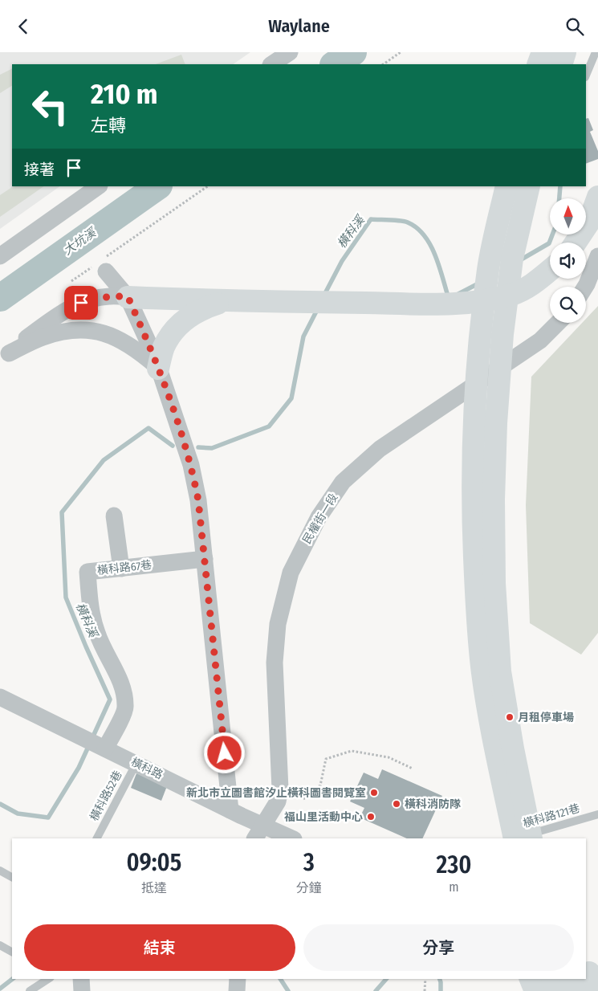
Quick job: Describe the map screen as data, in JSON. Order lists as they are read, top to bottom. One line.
{"streets":{"street":["民權街一段","橫科路67巷","橫科路"],"lane":["橫科路52巷","橫科路121巷"]},"crossings":[["民權街一段","橫科路"],["橫科路67巷","橫科路"],["橫科路","橫科路52巷"]],"water":["橫科溪","大坑溪"],"places":["月租停車場","新北市立圖書館汐止橫科圖書閱覽室","橫科消防隊","福山里活動中心"],"north":"top","page":{"header":"Waylane","turn":["210 m","左轉"],"then":"接著","eta":["09:05","抵達","3","分鐘","230","m"],"buttons":["結束","分享"]}}
